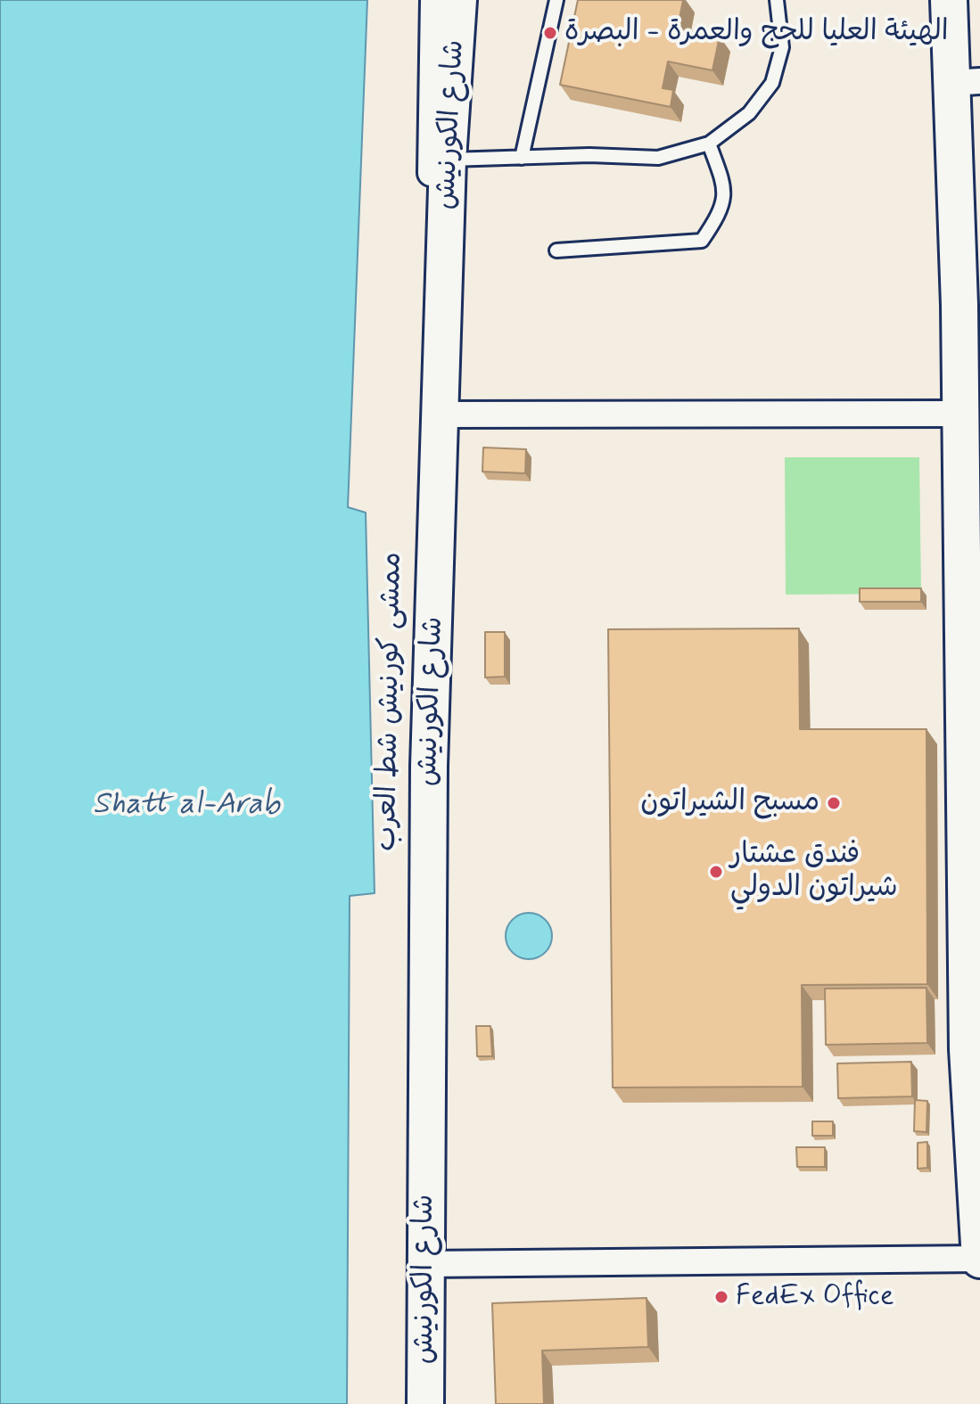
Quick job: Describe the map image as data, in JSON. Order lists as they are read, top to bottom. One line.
{"streets":{"main road":["شارع الكورنيش"],"street":["ممشى كورنيش شط العرب"]},"water":["Shatt al-Arab"],"places":["الهيئة العليا للحج والعمرة - البصرة","مسبح الشيراتون","فندق عشتار شيراتون الدولي","FedEx Office"]}
